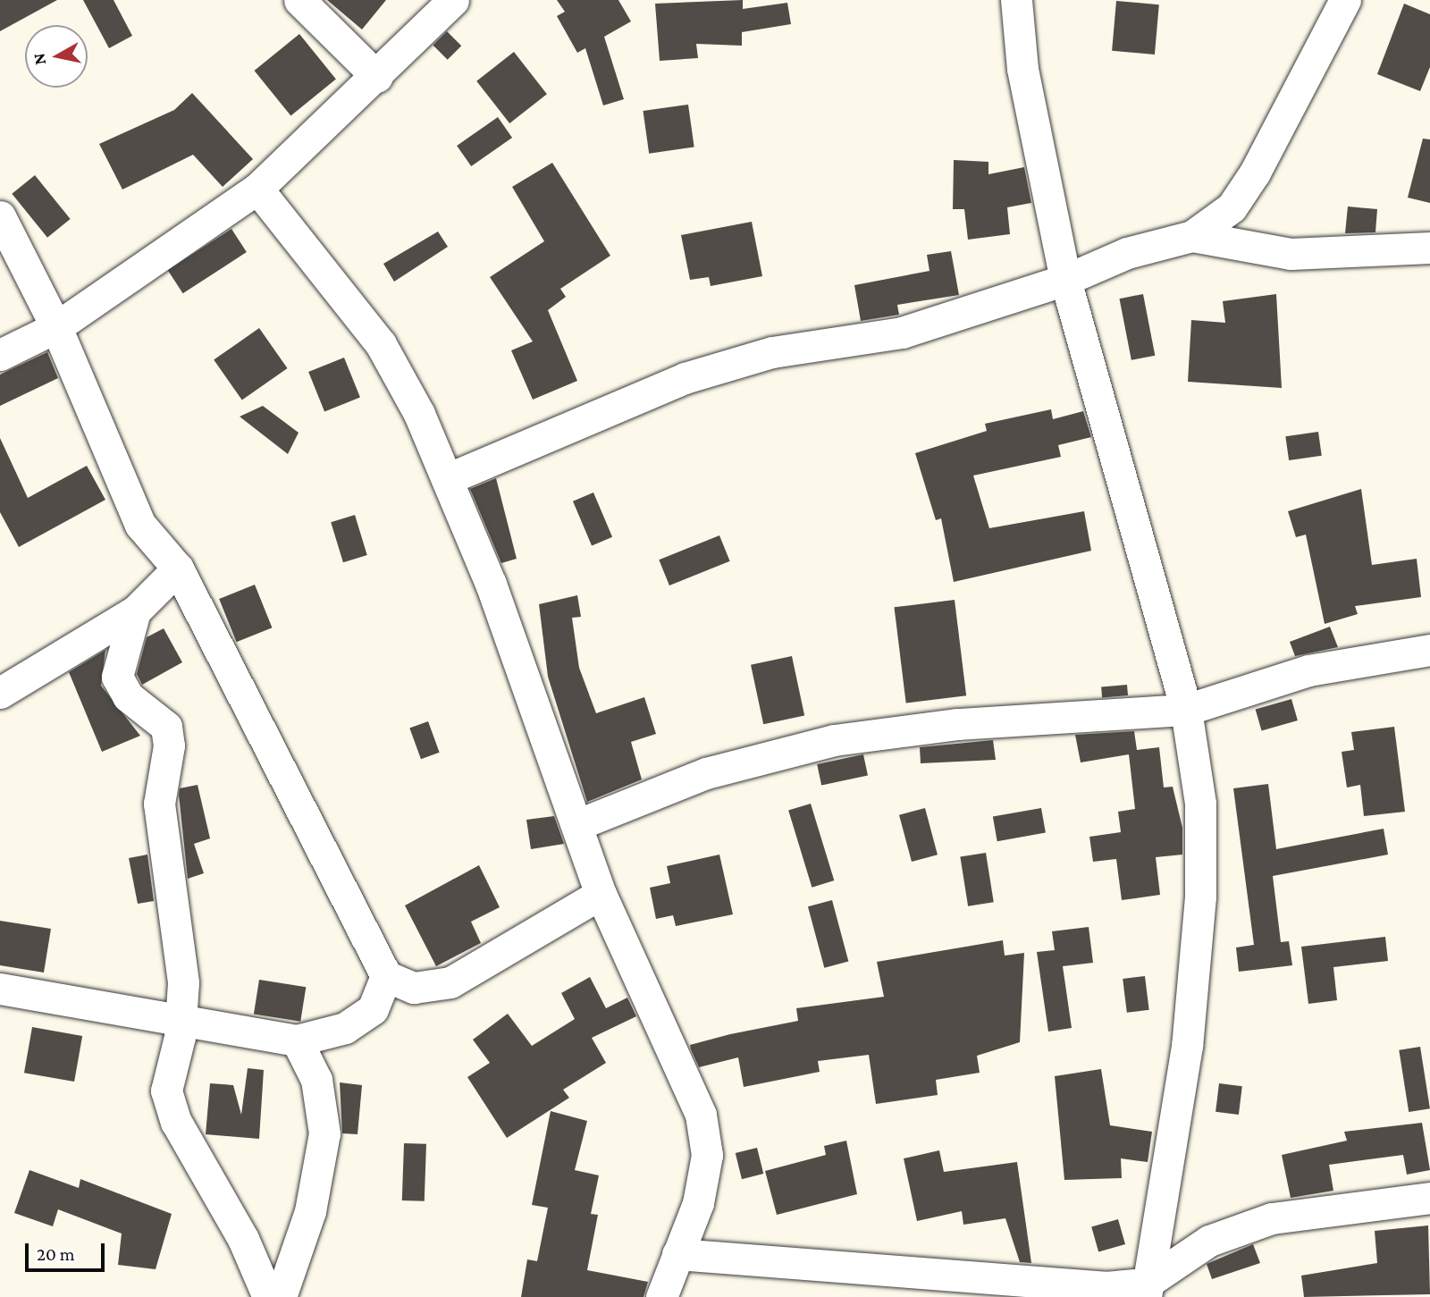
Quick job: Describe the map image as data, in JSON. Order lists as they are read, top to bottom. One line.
{"scale_bar":"20 m","north":"left"}
